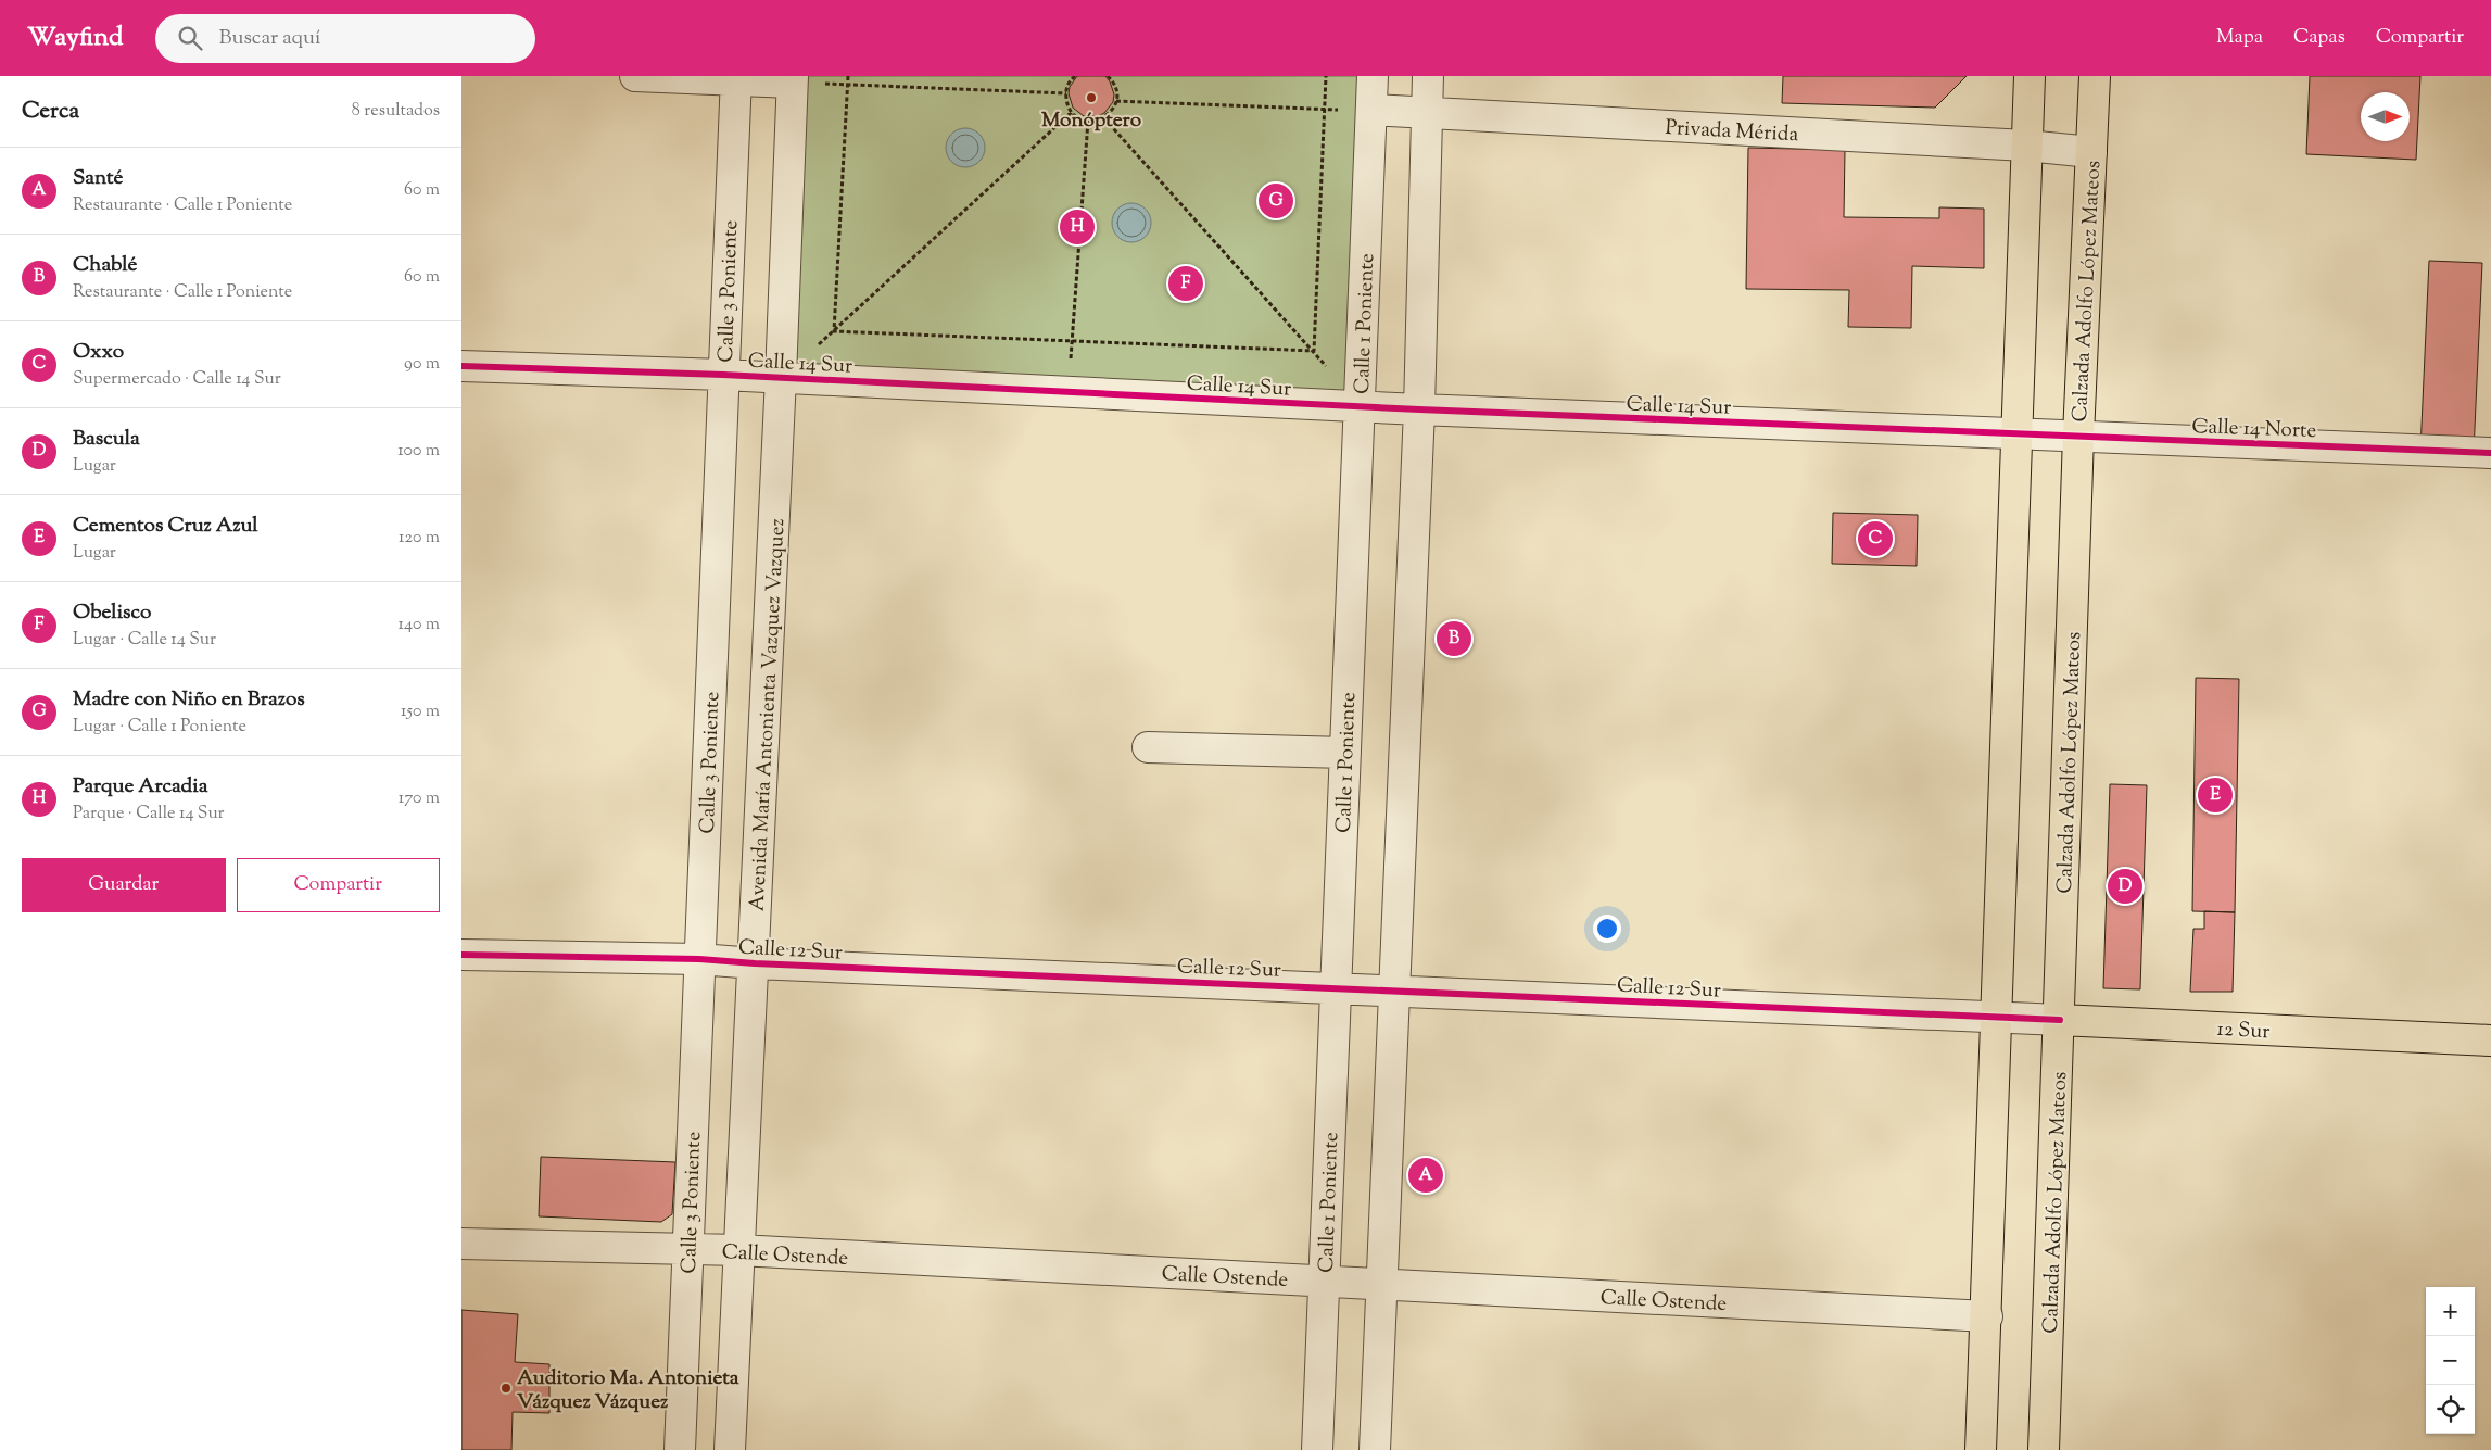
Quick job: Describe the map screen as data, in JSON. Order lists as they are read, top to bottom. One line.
{"streets":{"main road":["Calzada Adolfo López Mateos","12 Sur"],"street":["Privada Mérida","Calle 3 Poniente","Calle 1 Poniente","Calle 14 Sur","Calle 14 Norte","Avenida María Antonienta Vazquez Vazquez","Calle 12 Sur","Calle Ostende"]},"crossings":[["Privada Mérida","Calzada Adolfo López Mateos"],["Privada Mérida","Calle 1 Poniente"],["Calle 3 Poniente","Calle 14 Sur"],["Calle 3 Poniente","Calle 12 Sur"],["Calle 3 Poniente","Calle Ostende"],["Calzada Adolfo López Mateos","Calle 14 Norte"],["Calzada Adolfo López Mateos","12 Sur"],["Calle 1 Poniente","Calle 14 Sur"],["Calle 1 Poniente","Calle 12 Sur"],["Calle 1 Poniente","Calle Ostende"],["Calle 14 Sur","Calle 14 Norte"],["Calle 14 Sur","Avenida María Antonienta Vazquez Vazquez"],["Avenida María Antonienta Vazquez Vazquez","Calle 12 Sur"],["Avenida María Antonienta Vazquez Vazquez","Calle Ostende"],["Calle 12 Sur","12 Sur"]],"places":["Monóptero","Auditorio Ma. Antonieta Vázquez Vázquez"],"north":"right","page":{"header":"Wayfind","search":"Buscar aquí","nav":["Mapa","Capas","Compartir"],"heading":["Cerca","8 resultados"],"list":[{"mark":"A","name":"Santé","note":"Restaurante · Calle 1 Poniente","value":"60 m"},{"mark":"B","name":"Chablé","note":"Restaurante · Calle 1 Poniente","value":"60 m"},{"mark":"C","name":"Oxxo","note":"Supermercado · Calle 14 Sur","value":"90 m"},{"mark":"D","name":"Bascula","note":"Lugar","value":"100 m"},{"mark":"E","name":"Cementos Cruz Azul","note":"Lugar","value":"120 m"},{"mark":"F","name":"Obelisco","note":"Lugar · Calle 14 Sur","value":"140 m"},{"mark":"G","name":"Madre con Niño en Brazos","note":"Lugar · Calle 1 Poniente","value":"150 m"},{"mark":"H","name":"Parque Arcadia","note":"Parque · Calle 14 Sur","value":"170 m"}],"pins":["G","H","F","C","B","E","D","A"],"buttons":["Guardar","Compartir"],"map_buttons":["+","−"]}}
